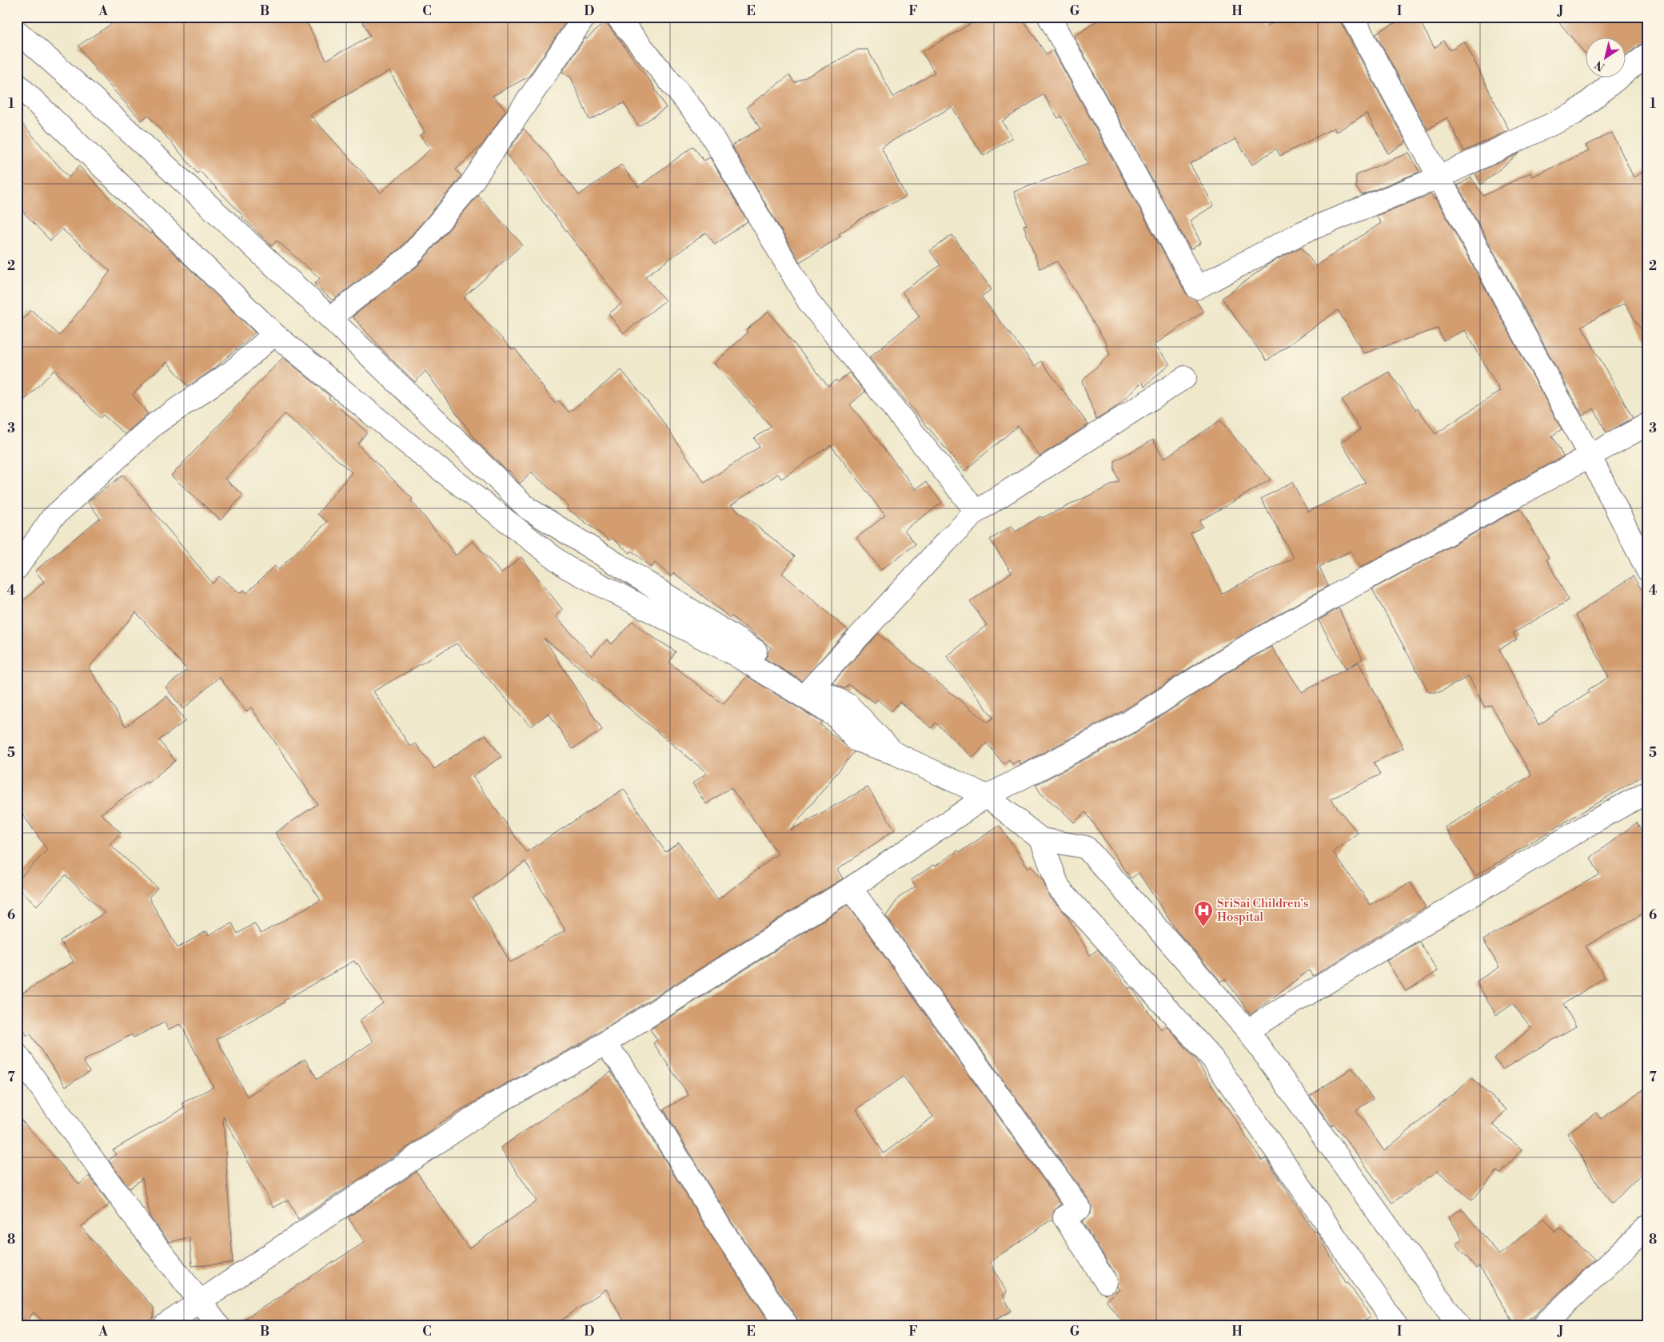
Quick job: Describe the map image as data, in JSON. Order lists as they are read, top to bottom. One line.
{"places":{"hospital":["SriSai Children's Hospital"]},"north":"bottom left","grid":{"columns":["A","B","C","D","E","F","G","H","I","J"],"rows":["1","2","3","4","5","6","7","8"]}}
